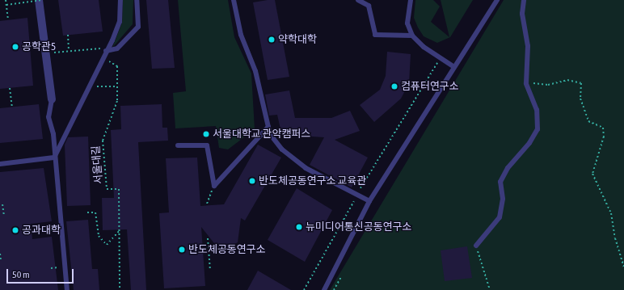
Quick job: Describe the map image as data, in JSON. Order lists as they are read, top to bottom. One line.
{"streets":{"path":["서울대길"]},"places":["약학대학","공학관5","컴퓨터연구소","서울대학교 관악캠퍼스","반도체공동연구소 교육관","뉴미디어통신공동연구소","공과대학","반도체공동연구소"],"scale_bar":"50 m"}
